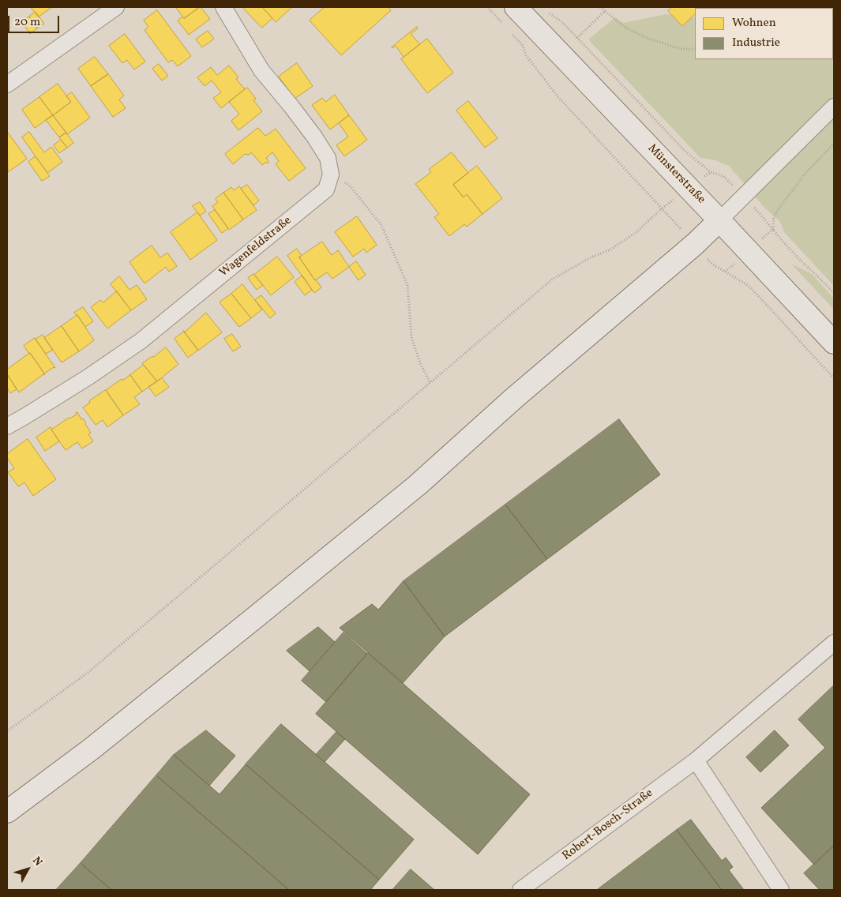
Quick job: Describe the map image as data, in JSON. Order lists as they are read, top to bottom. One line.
{"streets":{"main road":["Münsterstraße"],"street":["Wagenfeldstraße","Robert-Bosch-Straße"]},"legend":["Wohnen","Industrie"],"scale_bar":"20 m","north":"top right"}
